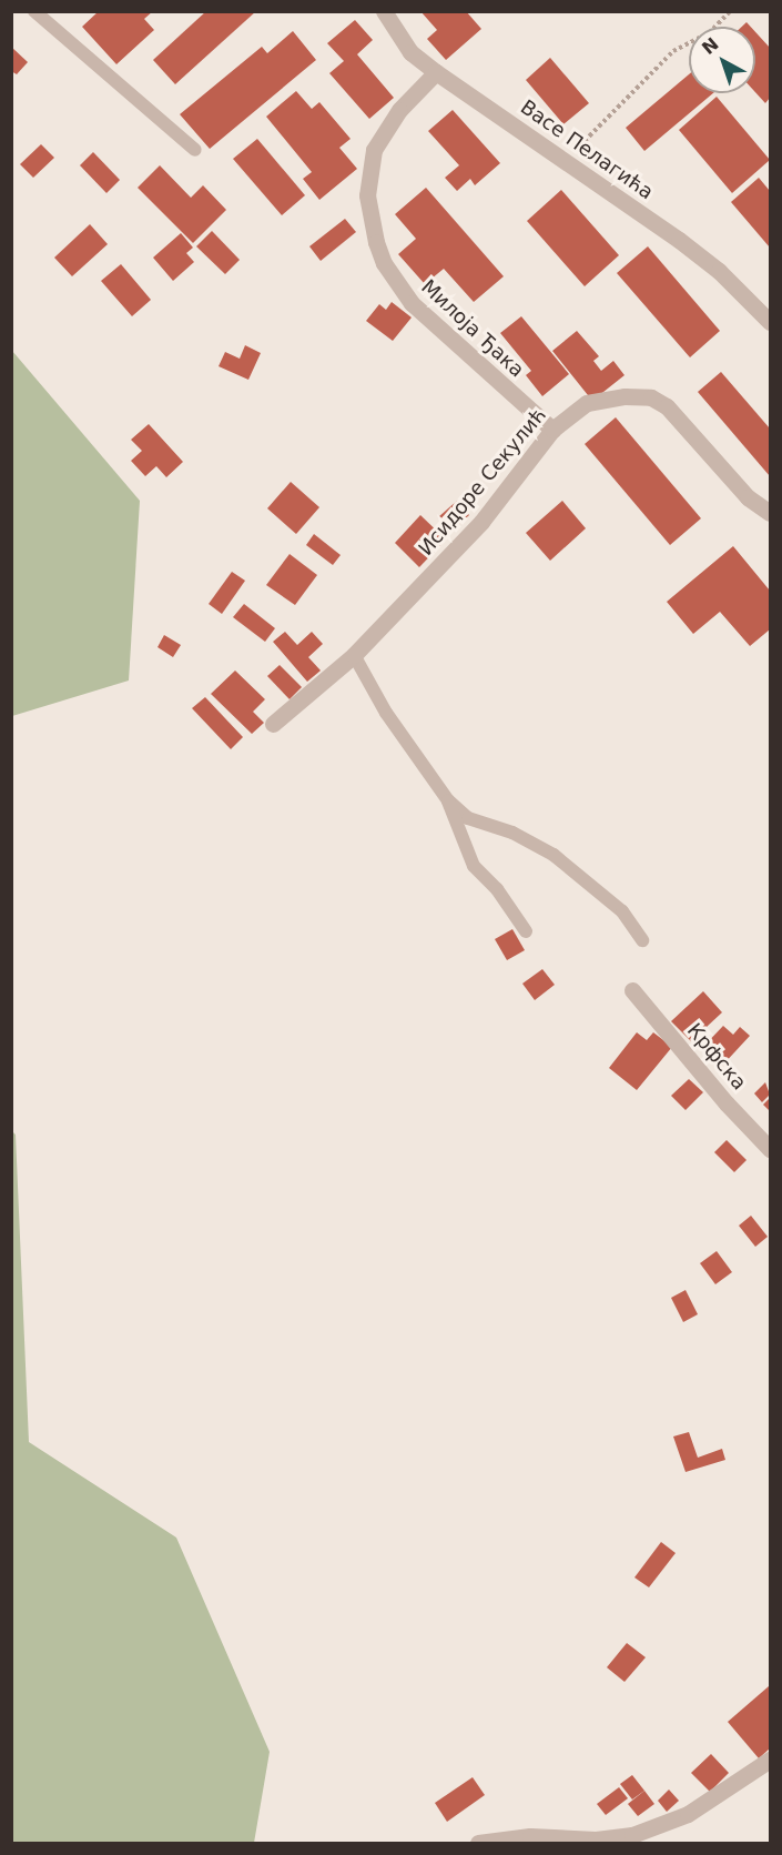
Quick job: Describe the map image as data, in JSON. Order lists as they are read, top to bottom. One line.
{"streets":{"street":["Васе Пелагића","Милоја Ђака","Исидоре Секулић","Крфска"]},"crossings":[["Васе Пелагића","Милоја Ђака"],["Милоја Ђака","Исидоре Секулић"]],"north":"top left"}
